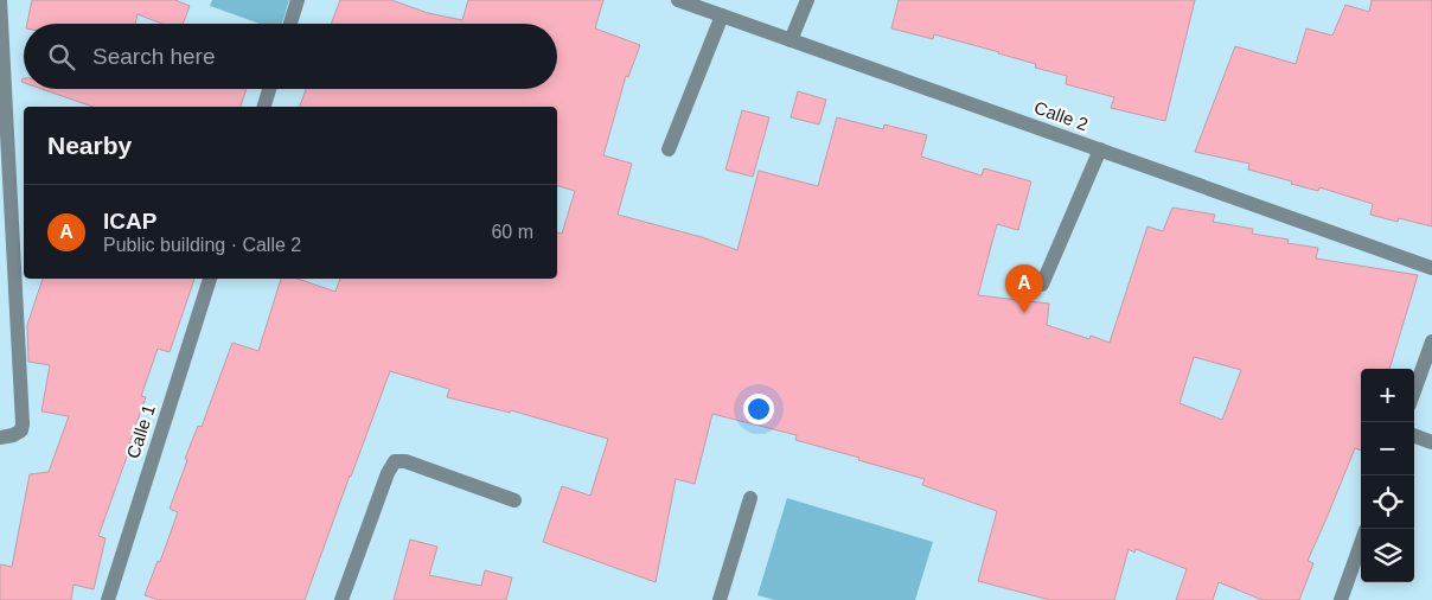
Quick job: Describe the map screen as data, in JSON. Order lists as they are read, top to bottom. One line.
{"streets":{"street":["Calle 2","Calle 1"]},"page":{"search":"Search here","heading":"Nearby","list":[{"mark":"A","name":"ICAP","note":"Public building · Calle 2","value":"60 m"}],"pins":"A","map_buttons":["+","−"]}}
